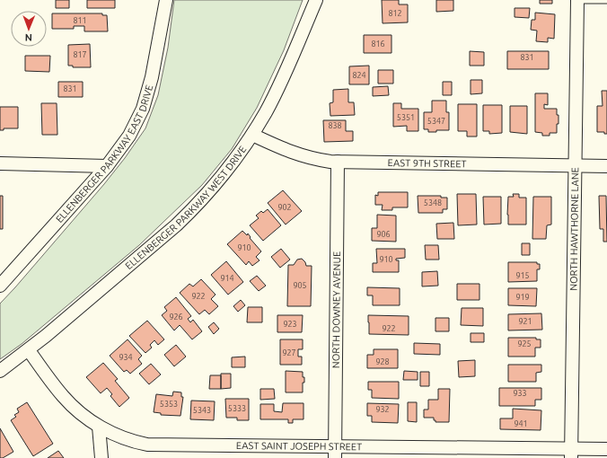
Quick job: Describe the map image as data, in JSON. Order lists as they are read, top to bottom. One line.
{"streets":{"street":["ELLENBERGER PARKWAY EAST DRIVE","EAST 9TH STREET","ELLENBERGER PARKWAY WEST DRIVE","NORTH HAWTHORNE LANE","NORTH DOWNEY AVENUE","EAST SAINT JOSEPH STREET"]},"crossings":[["EAST 9TH STREET","ELLENBERGER PARKWAY WEST DRIVE"],["EAST 9TH STREET","NORTH HAWTHORNE LANE"],["EAST 9TH STREET","NORTH DOWNEY AVENUE"],["ELLENBERGER PARKWAY WEST DRIVE","EAST SAINT JOSEPH STREET"],["NORTH HAWTHORNE LANE","EAST SAINT JOSEPH STREET"],["NORTH DOWNEY AVENUE","EAST SAINT JOSEPH STREET"]],"house_numbers":["812","811","816","817","831","824","831","5351","5347","838","5348","902","906","910","910","915","914","905","922","919","926","921","923","922","925","927","934","928","933","5353","5333","932","5343","941"],"north":"bottom"}
